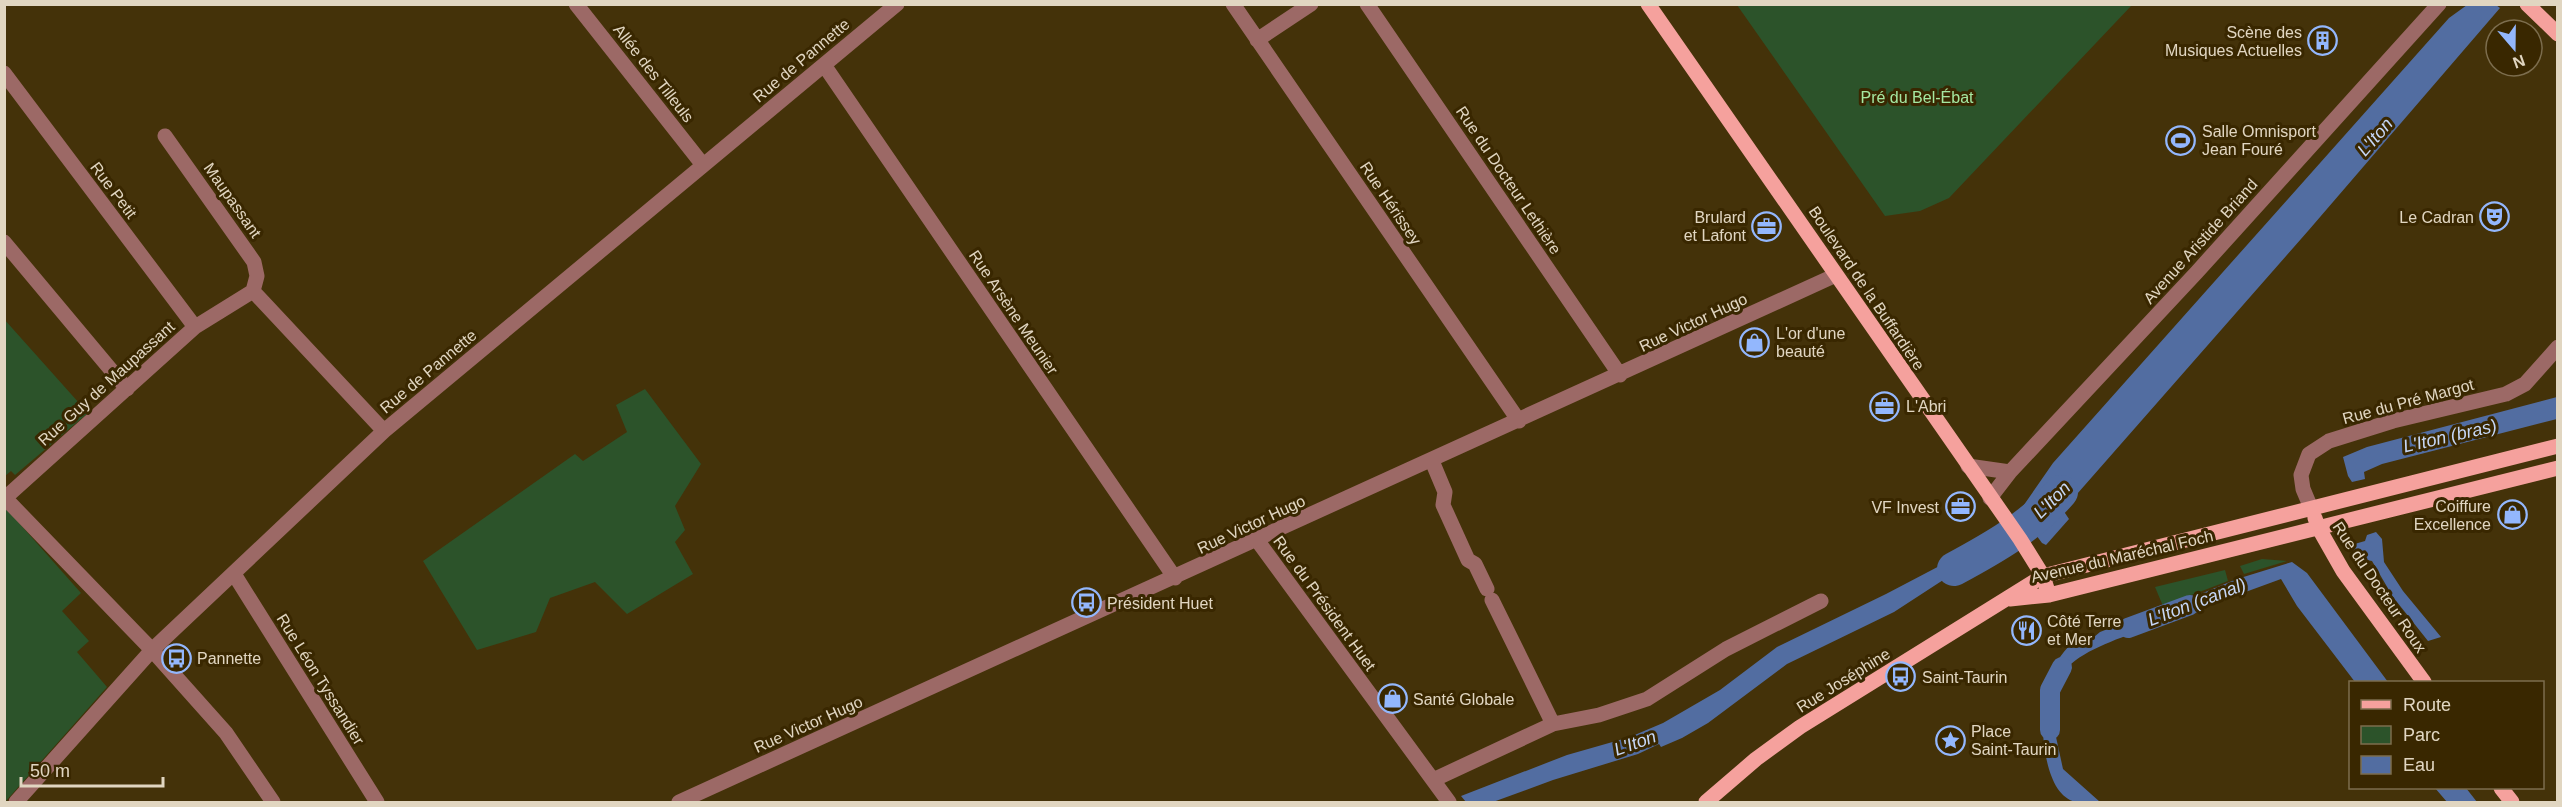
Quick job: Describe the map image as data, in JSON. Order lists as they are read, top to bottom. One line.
{"streets":{"main road":["Boulevard de la Buffardière","Avenue du Maréchal Foch","Rue du Docteur Roux","Rue Joséphine"],"street":["Rue de Pannette","Allée des Tilleuls","Rue du Docteur Lethière","Rue Petit","Maupassant","Rue Hérissey","Avenue Aristide Briand","Rue Arsène Meunier","Rue Victor Hugo","Rue Guy de Maupassant","Rue du Pré Margot","Rue du Président Huet","Rue Léon Tyssandier"]},"crossings":[["Rue de Pannette","Allée des Tilleuls"],["Rue de Pannette","Rue Arsène Meunier"],["Rue de Pannette","Rue Guy de Maupassant"],["Rue de Pannette","Rue Léon Tyssandier"],["Rue du Docteur Lethière","Rue Victor Hugo"],["Rue Petit","Rue Guy de Maupassant"],["Maupassant","Rue Guy de Maupassant"],["Rue Hérissey","Rue Victor Hugo"],["Avenue Aristide Briand","Boulevard de la Buffardière"],["Boulevard de la Buffardière","Rue Victor Hugo"],["Boulevard de la Buffardière","Avenue du Maréchal Foch"],["Rue Arsène Meunier","Rue Victor Hugo"],["Rue Victor Hugo","Rue du Président Huet"],["Rue du Pré Margot","Avenue du Maréchal Foch"],["Rue du Pré Margot","Rue du Docteur Roux"],["Avenue du Maréchal Foch","Rue du Docteur Roux"],["Avenue du Maréchal Foch","Rue Joséphine"]],"water":["L'Iton","L'Iton (bras)","L'Iton (canal)"],"parks":["Pré du Bel-Ébat"],"places":{"building":["Scène des Musiques Actuelles"],"sports":["Salle Omnisport Jean Fouré"],"theatre":["Le Cadran"],"office":["Brulard et Lafont","L'Abri","VF Invest"],"shop":["L'or d'une beauté","Coiffure Excellence","Santé Globale"],"bus stop":["Président Huet","Pannette","Saint-Taurin"],"restaurant":["Côté Terre et Mer"],"place":["Place Saint-Taurin"]},"legend":["Route","Parc","Eau"],"scale_bar":"50 m","north":"bottom"}
